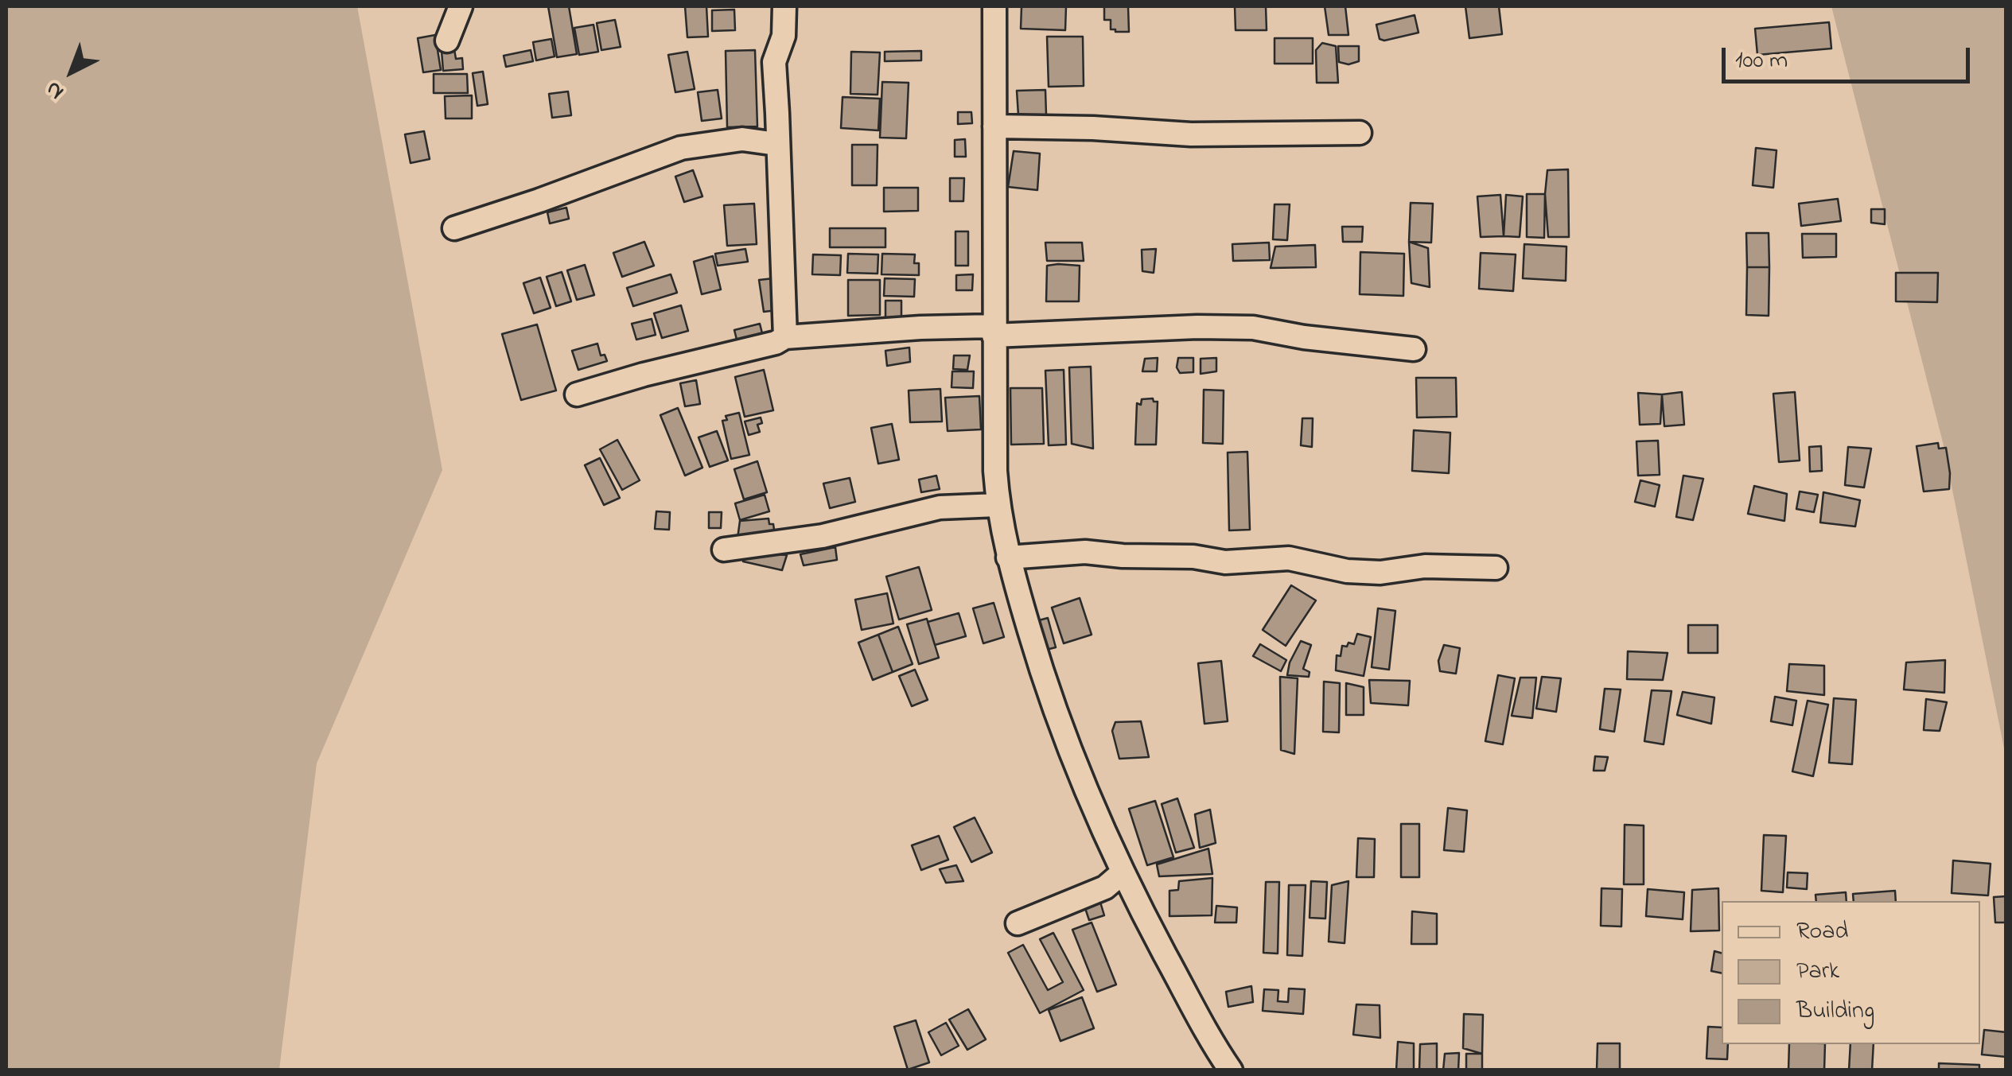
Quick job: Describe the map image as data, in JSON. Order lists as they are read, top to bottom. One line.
{"legend":["Road","Park","Building"],"scale_bar":"100 m","north":"bottom left"}
